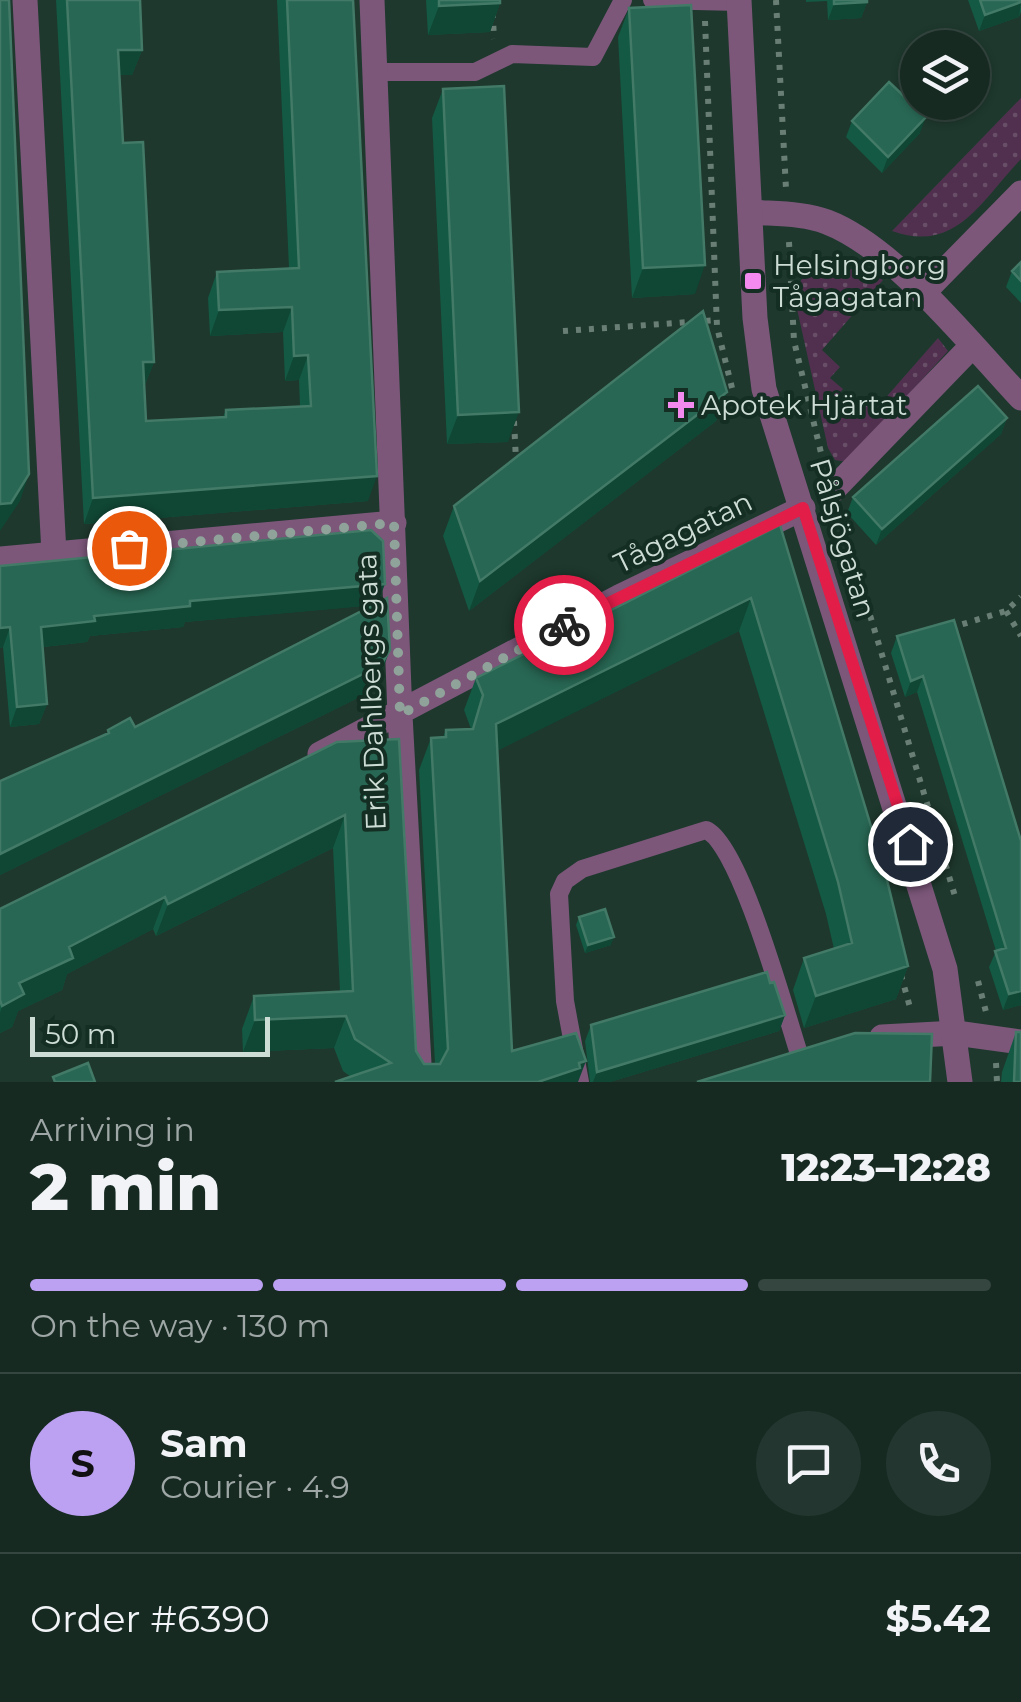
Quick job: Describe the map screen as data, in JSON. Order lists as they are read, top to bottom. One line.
{"streets":{"street":["Tågagatan","Pålsjögatan","Erik Dahlbergs gata"]},"crossings":[["Tågagatan","Pålsjögatan"],["Tågagatan","Erik Dahlbergs gata"]],"places":{"transit":["Helsingborg Tågagatan"],"health":["Apotek Hjärtat"]},"scale_bar":"50 m","page":{"scale":"50 m","heading":["2 min","Arriving in","12:23–12:28"],"panel":["Sam","Courier · 4.9","Order #6390","$5.42"],"bar":"On the way · 130 m","round":"S"}}
